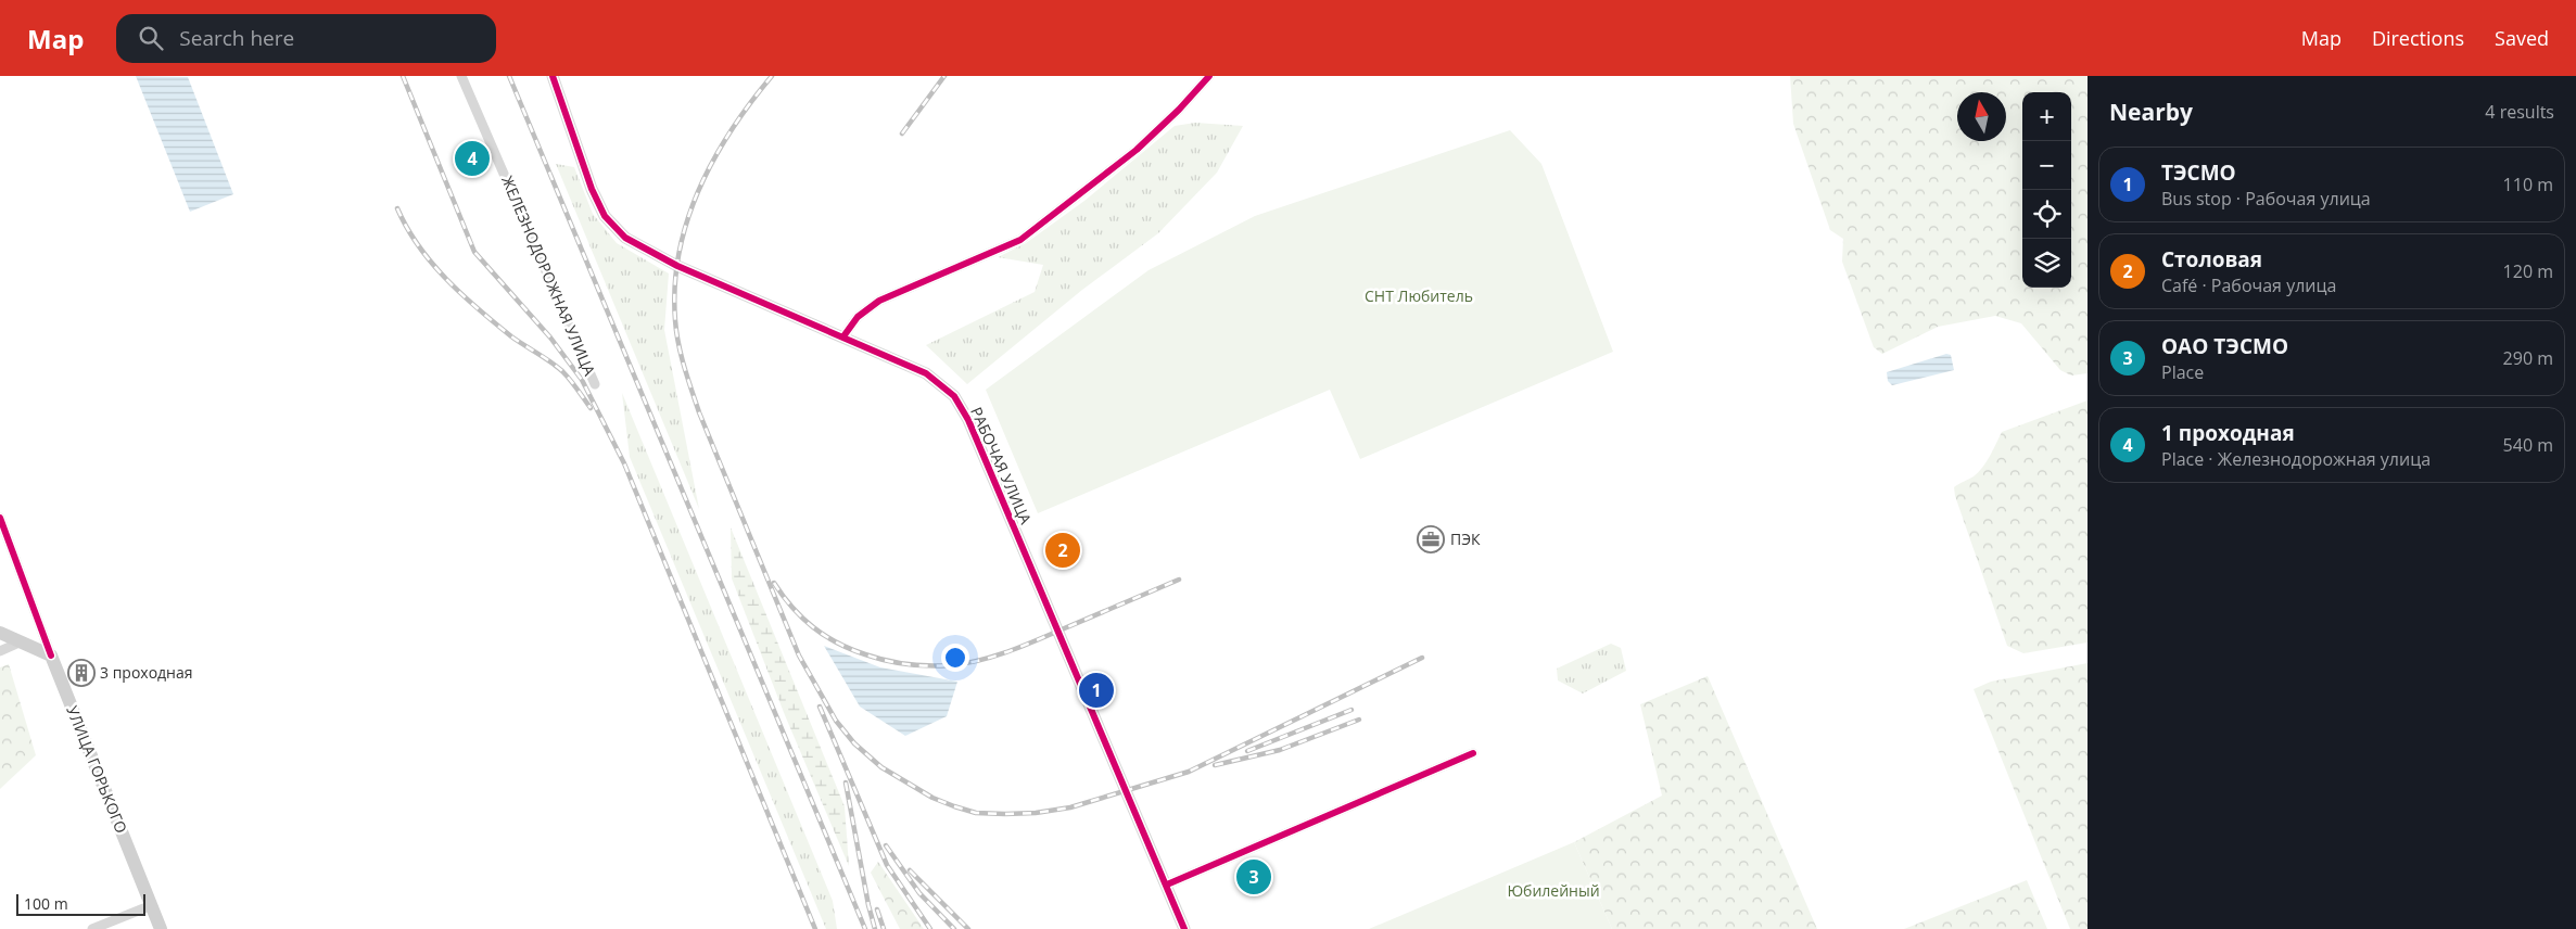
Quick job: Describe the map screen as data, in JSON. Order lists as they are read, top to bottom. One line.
{"streets":{"main road":["УЛИЦА ГОРЬКОГО"],"street":["ЖЕЛЕЗНОДОРОЖНАЯ УЛИЦА","РАБОЧАЯ УЛИЦА"]},"parks":["СНТ Любитель","Юбилейный"],"places":{"office":["ПЭК"],"building":["3 проходная"]},"scale_bar":"100 m","north":"top","page":{"header":"Map","search":"Search here","nav":["Map","Directions","Saved"],"heading":["Nearby","4 results"],"map_buttons":["+","−"],"pins":["4","2","1","3"],"list":[{"mark":"1","name":"ТЭСМО","note":"Bus stop · Рабочая улица","value":"110 m"},{"mark":"2","name":"Столовая","note":"Café · Рабочая улица","value":"120 m"},{"mark":"3","name":"ОАО ТЭСМО","note":"Place","value":"290 m"},{"mark":"4","name":"1 проходная","note":"Place · Железнодорожная улица","value":"540 m"}],"scale":"100 m"}}
